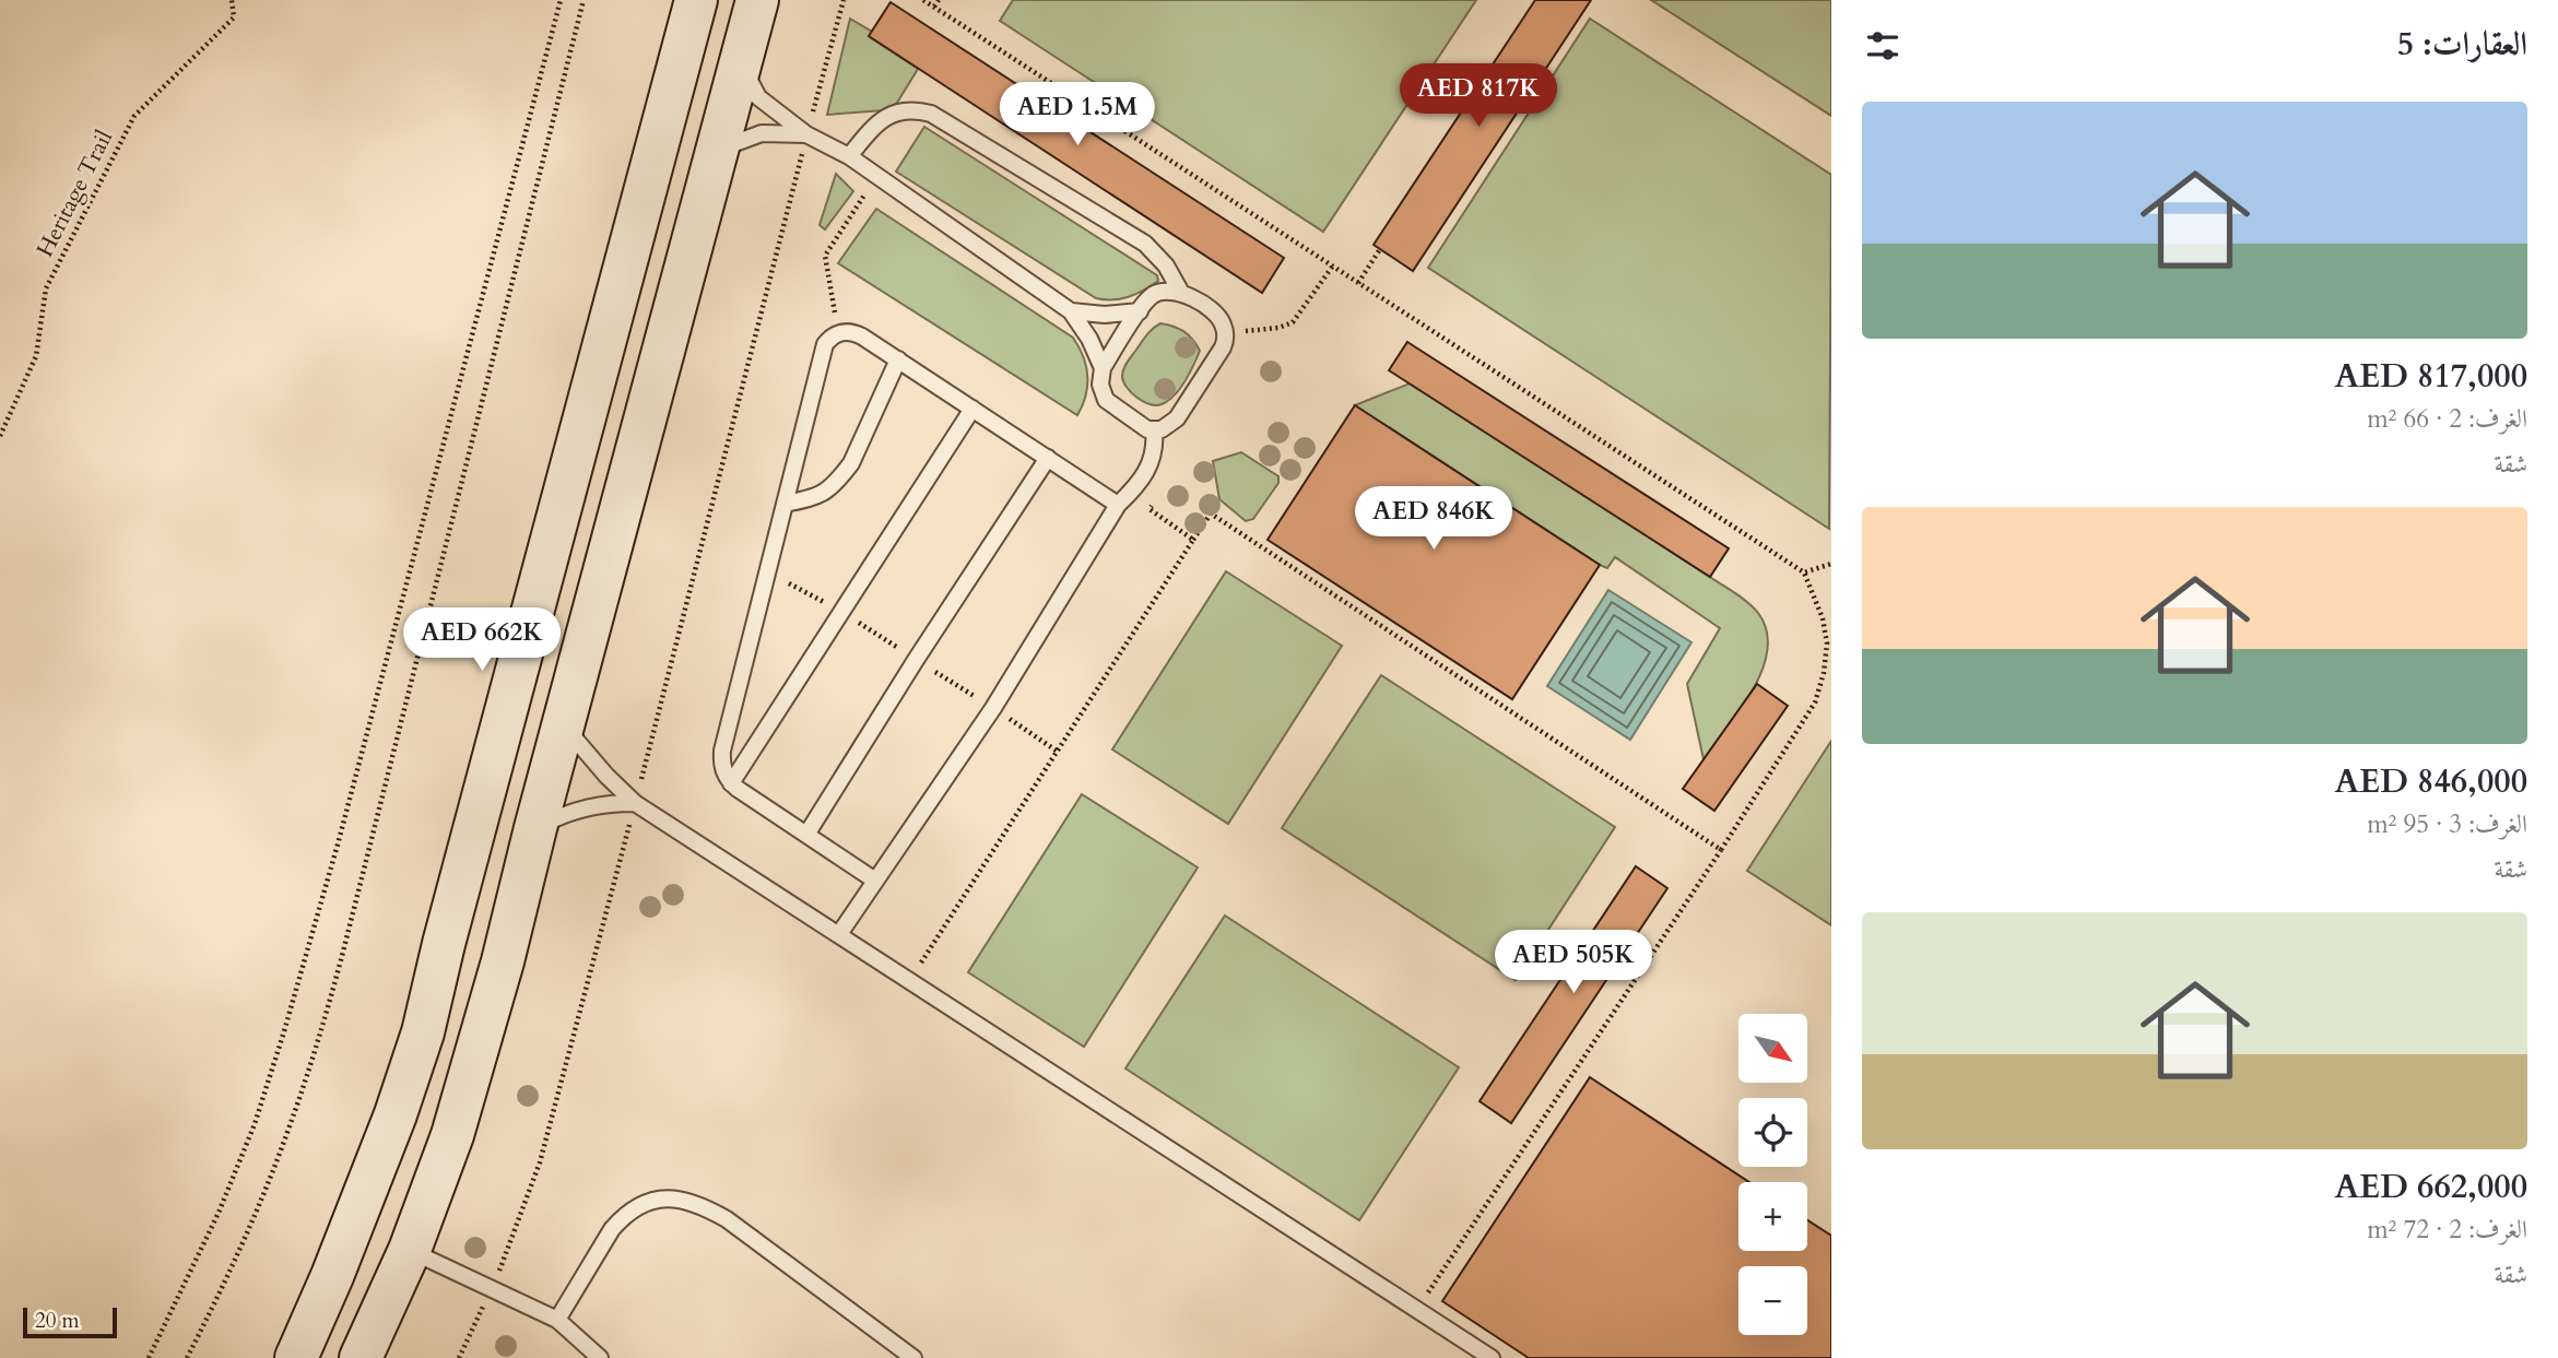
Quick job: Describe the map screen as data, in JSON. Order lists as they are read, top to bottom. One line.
{"streets":{"path":["Heritage Trail"]},"scale_bar":"20 m","north":"bottom right","page":{"heading":"العقارات: 5","price":["AED 817K","AED 1.5M","AED 846K","AED 662K","AED 505K"],"list":[{"name":"AED 817,000","note":"الغرف: 2 · 66 m² · شقة"},{"name":"AED 846,000","note":"الغرف: 3 · 95 m² · شقة"},{"name":"AED 662,000","note":"الغرف: 2 · 72 m² · شقة"}],"map_buttons":["+","−"],"scale":"20 m"}}
